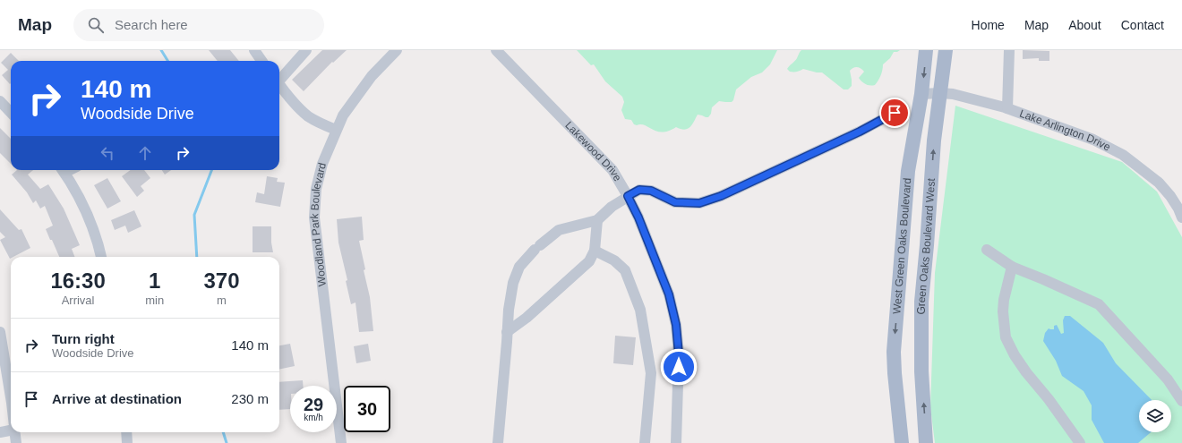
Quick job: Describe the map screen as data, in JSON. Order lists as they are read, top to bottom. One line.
{"streets":{"main road":["West Green Oaks Boulevard","Green Oaks Boulevard West"],"street":["Lake Arlington Drive","Lakewood Drive","Woodland Park Boulevard"]},"crossings":[["Lake Arlington Drive","West Green Oaks Boulevard"],["Lake Arlington Drive","Green Oaks Boulevard West"]],"one_way":["West Green Oaks Boulevard","Green Oaks Boulevard West"],"page":{"header":"Map","search":"Search here","nav":["Home","Map","About","Contact"],"turn":["140 m","Woodside Drive"],"eta":["16:30","Arrival","1","min","370","m"],"list":[{"name":"Turn right","note":"Woodside Drive","value":"140 m"},{"name":"Arrive at destination","value":"230 m"}],"speed":"29 km/h","limit":"30"}}
